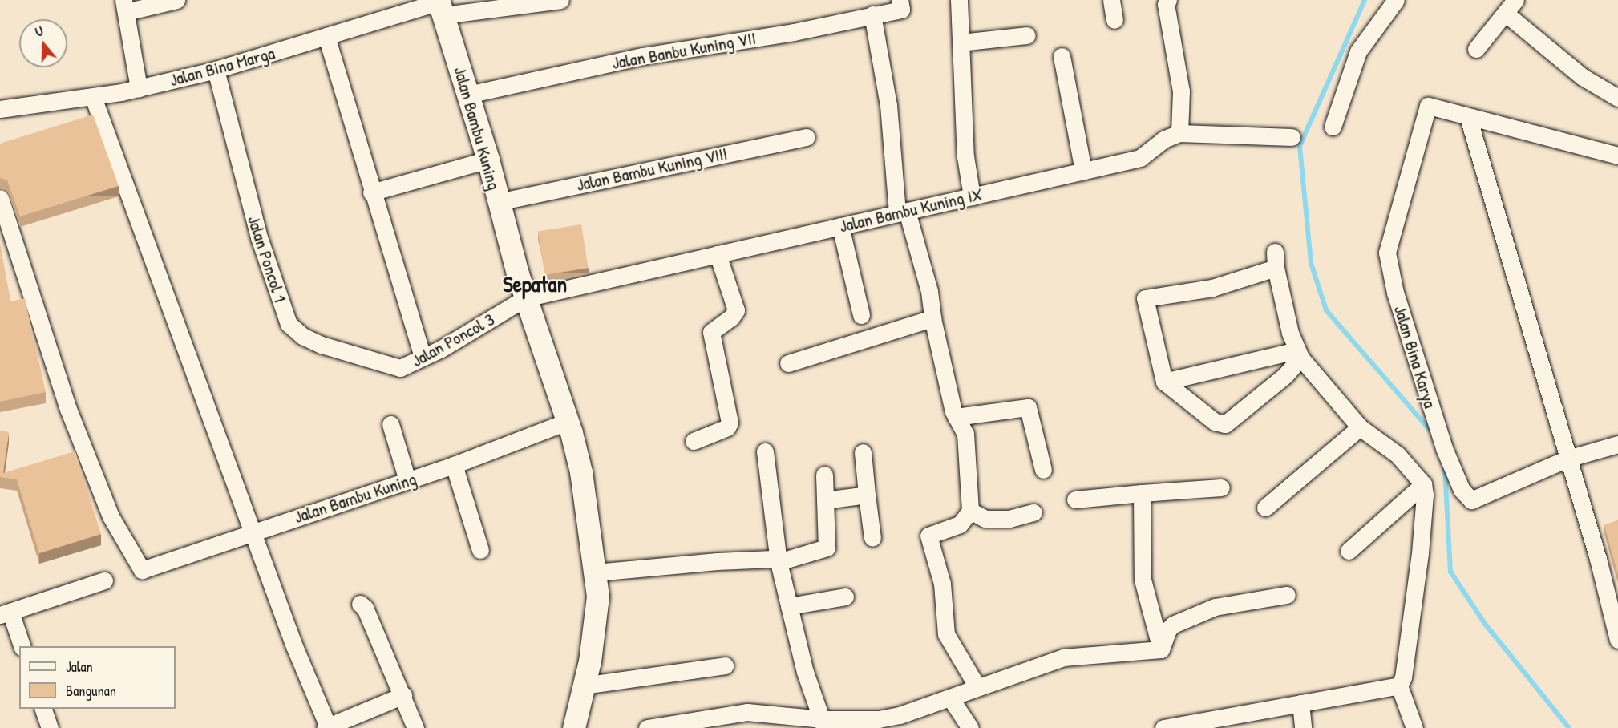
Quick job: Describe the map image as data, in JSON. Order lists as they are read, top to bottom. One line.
{"streets":{"street":["Jalan Banbu Kuning VII","Jalan Bina Marga","Jalan Bambu Kuning","Jalan Bambu Kuning VIII","Jalan Bambu Kuning IX","Jalan Poncol 1","Jalan Poncol 3","Jalan Bina Karya"]},"crossings":[["Jalan Banbu Kuning VII","Jalan Bambu Kuning"],["Jalan Bina Marga","Jalan Bambu Kuning"],["Jalan Bina Marga","Jalan Poncol 1"],["Jalan Bambu Kuning","Jalan Bambu Kuning VIII"],["Jalan Bambu Kuning","Jalan Bambu Kuning IX"],["Jalan Bambu Kuning","Jalan Poncol 3"],["Jalan Bambu Kuning IX","Jalan Poncol 3"],["Jalan Poncol 1","Jalan Poncol 3"]],"districts":["Sepatan"],"legend":["Jalan","Bangunan"],"north":"top"}
